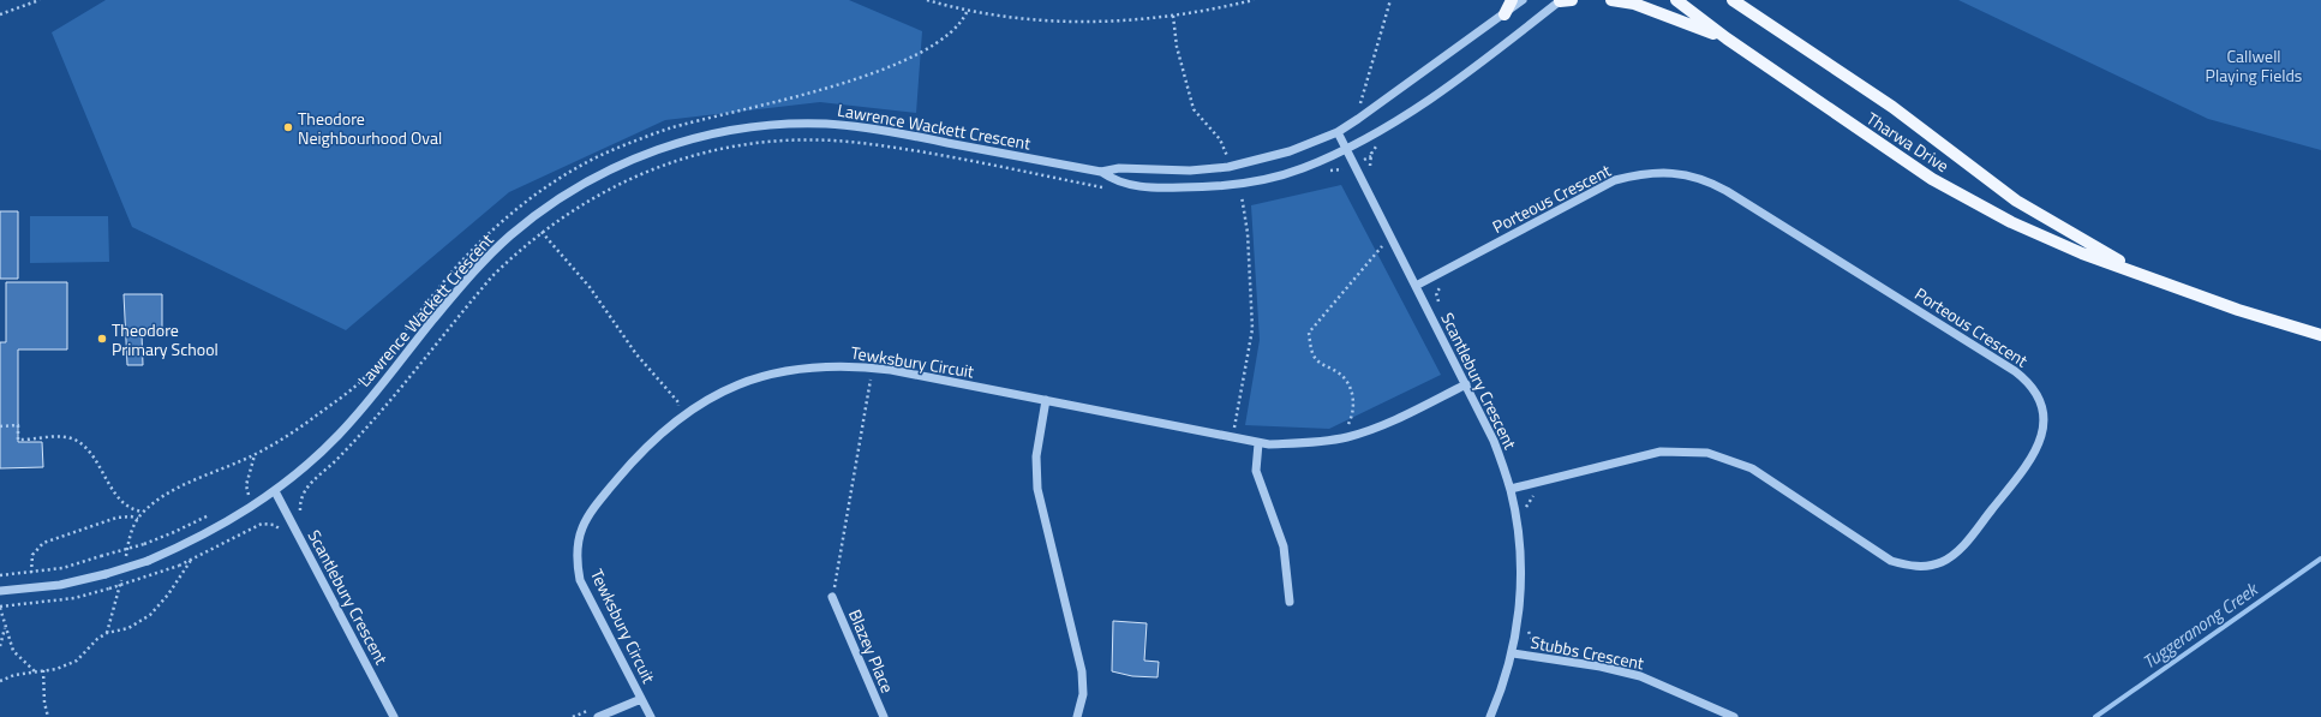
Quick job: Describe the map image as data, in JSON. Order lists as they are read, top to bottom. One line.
{"streets":{"main road":["Tharwa Drive"],"street":["Lawrence Wackett Crescent","Porteous Crescent","Tewksbury Circuit","Scantlebury Crescent","Blazey Place","Stubbs Crescent"]},"crossings":[["Lawrence Wackett Crescent","Scantlebury Crescent"],["Porteous Crescent","Scantlebury Crescent"],["Tewksbury Circuit","Scantlebury Crescent"],["Scantlebury Crescent","Stubbs Crescent"]],"water":["Tuggeranong Creek"],"parks":["Callwell Playing Fields"],"places":["Theodore Neighbourhood Oval","Theodore Primary School"]}
